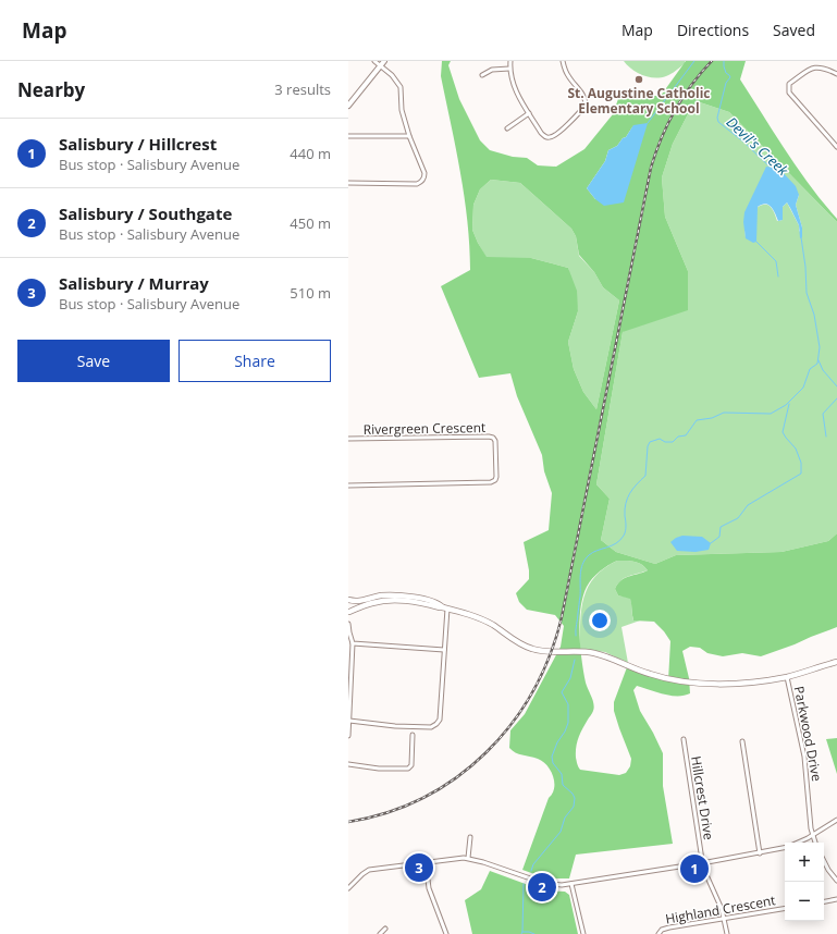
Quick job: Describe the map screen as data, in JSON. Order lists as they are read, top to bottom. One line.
{"streets":{"street":["Rivergreen Crescent","Parkwood Drive","Hillcrest Drive","Highland Crescent"]},"crossings":[["Hillcrest Drive","Highland Crescent"]],"water":["Devil's Creek"],"places":["St. Augustine Catholic Elementary School"],"page":{"header":"Map","nav":["Map","Directions","Saved"],"heading":["Nearby","3 results"],"list":[{"mark":"1","name":"Salisbury / Hillcrest","note":"Bus stop · Salisbury Avenue","value":"440 m"},{"mark":"2","name":"Salisbury / Southgate","note":"Bus stop · Salisbury Avenue","value":"450 m"},{"mark":"3","name":"Salisbury / Murray","note":"Bus stop · Salisbury Avenue","value":"510 m"}],"buttons":["Save","Share"],"map_buttons":["+","−"],"pins":["3","1","2"]}}
